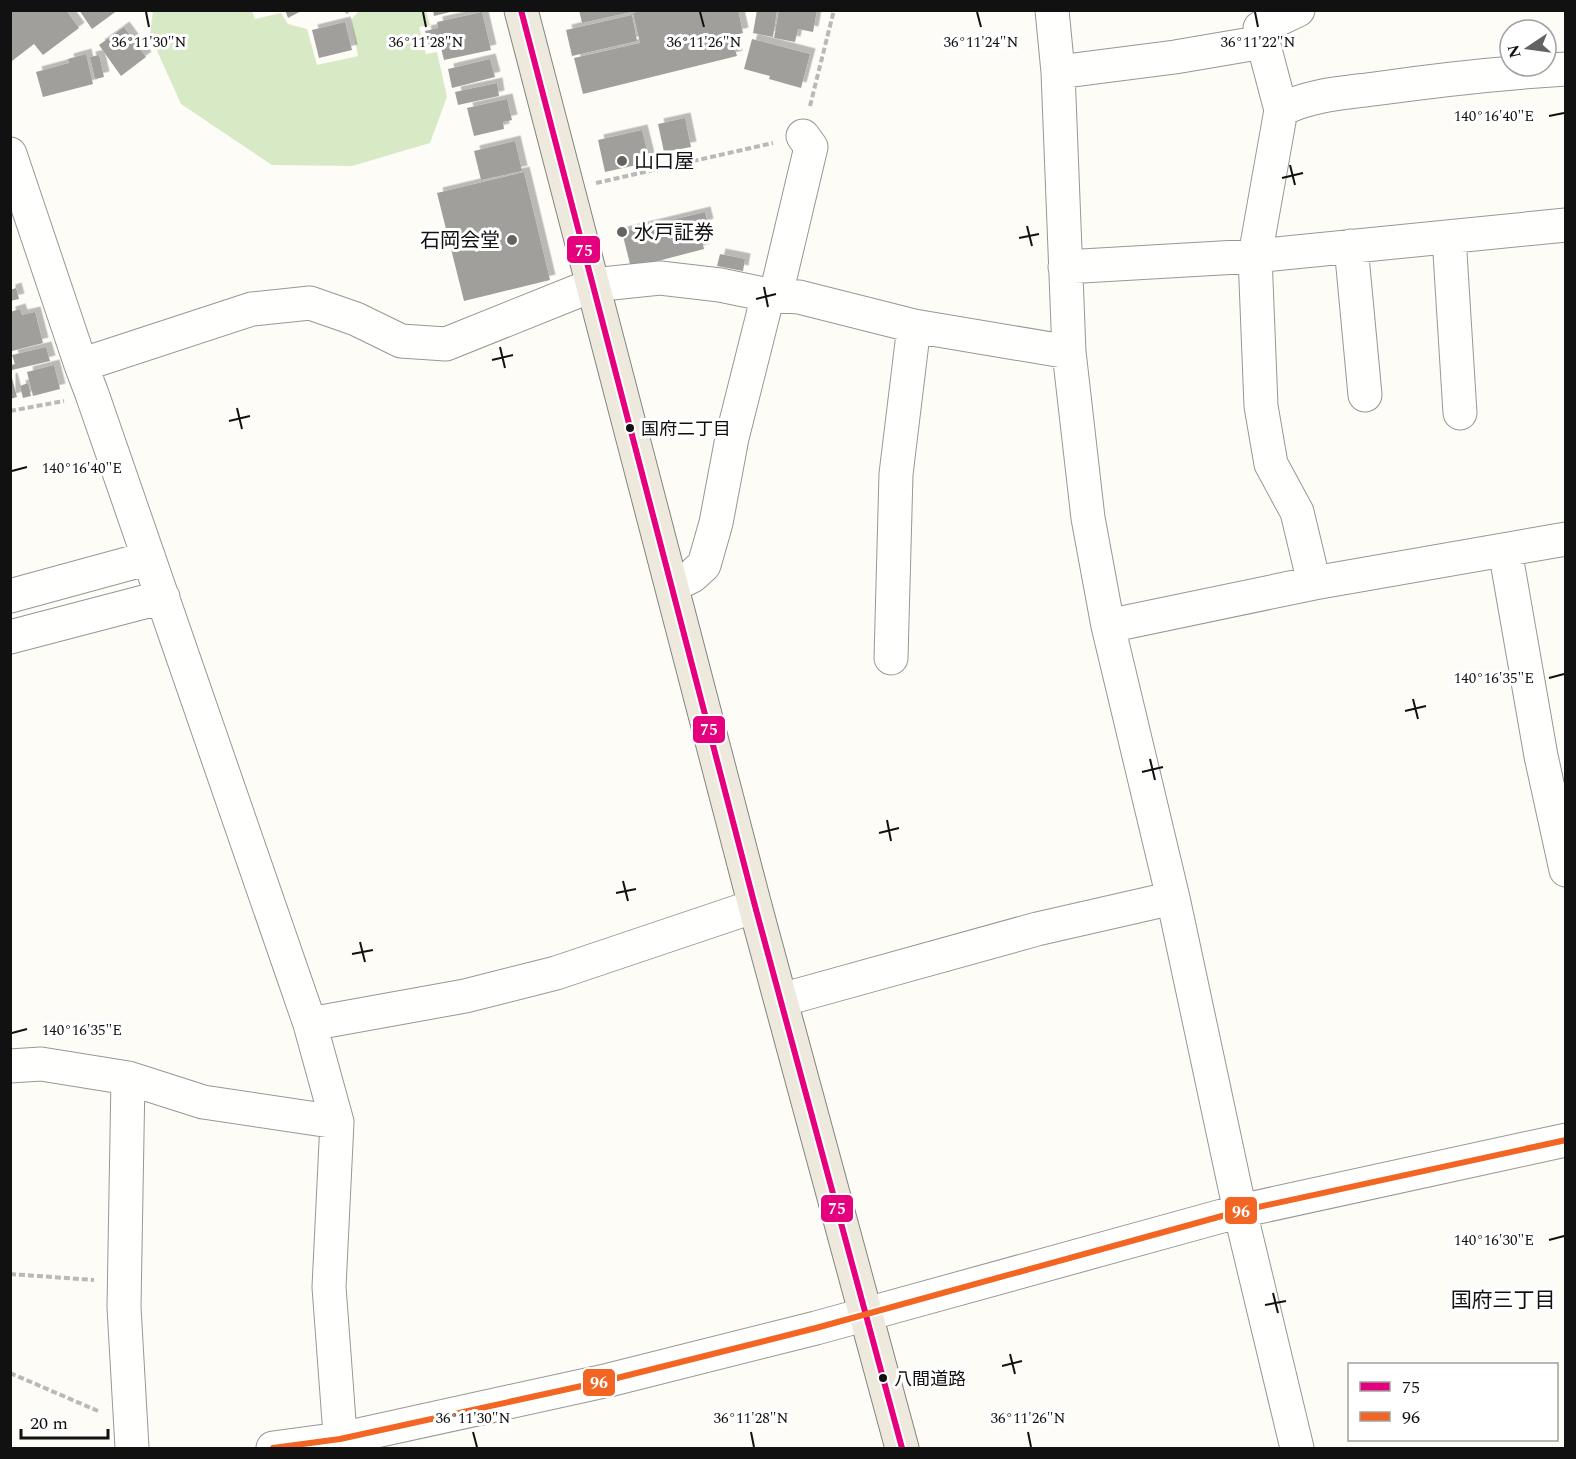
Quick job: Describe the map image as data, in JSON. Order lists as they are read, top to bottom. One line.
{"districts":["国府三丁目"],"places":["山口屋","水戸証券","石岡会堂","国府二丁目","八間道路"],"lines":["transit line 75","transit line 96"],"legend":["75","96"],"scale_bar":"20 m","north":"left","coordinates":["36°11'30\"N","36°11'28\"N","36°11'26\"N","36°11'24\"N","36°11'22\"N","140°16'40\"E","140°16'35\"E","140°16'30\"E"]}
